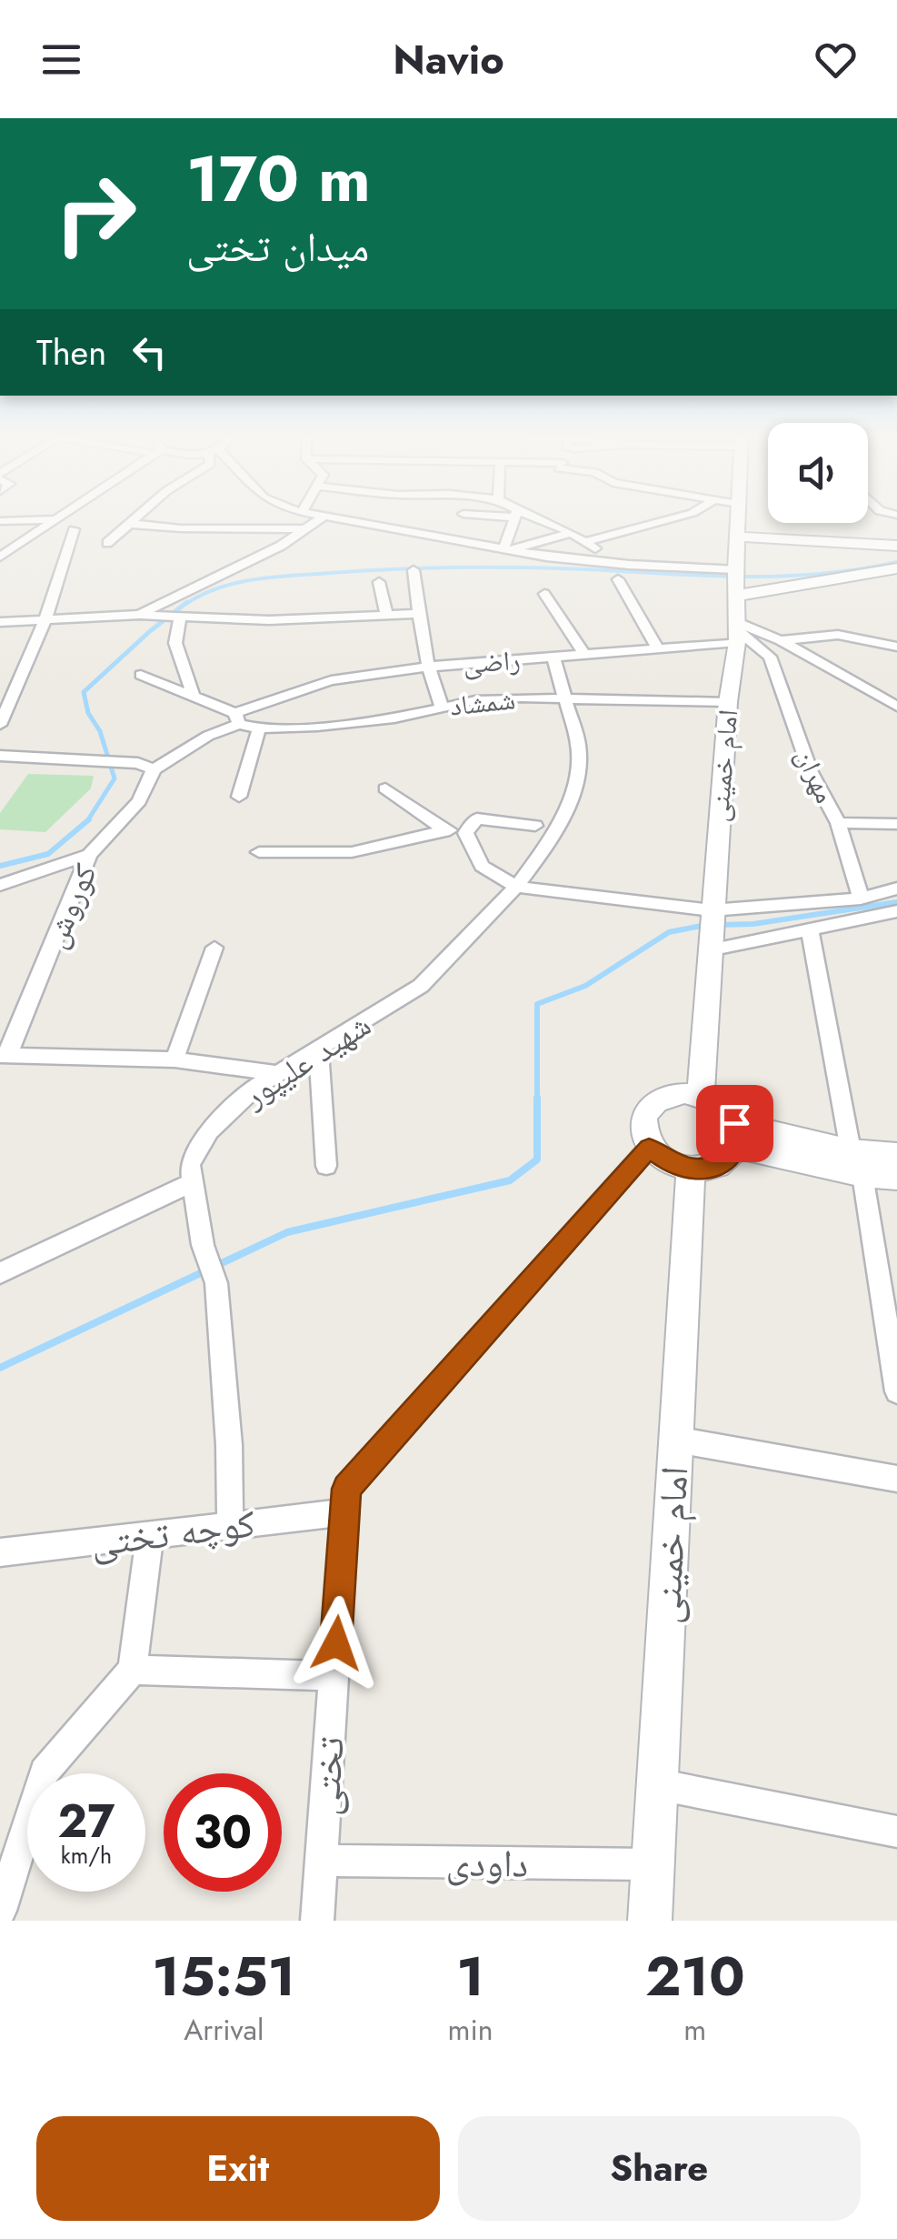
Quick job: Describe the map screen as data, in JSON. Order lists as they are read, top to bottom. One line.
{"streets":{"main road":["امام خمینی"],"street":["راضی","شمشاد","مهران","کوروش","شهید علیپور","کوچه تختی","تختی","داودی"]},"crossings":[["راضی","امام خمینی"],["راضی","مهران"],["راضی","شهید علیپور"],["شمشاد","امام خمینی"],["شمشاد","شهید علیپور"],["امام خمینی","مهران"],["امام خمینی","تختی"],["امام خمینی","داودی"],["شهید علیپور","کوچه تختی"],["کوچه تختی","تختی"],["تختی","داودی"]],"page":{"header":"Navio","turn":["170 m","میدان تختی"],"then":"Then","speed":"27 km/h","limit":"30","eta":["15:51","Arrival","1","min","210","m"],"buttons":["Exit","Share"]}}
